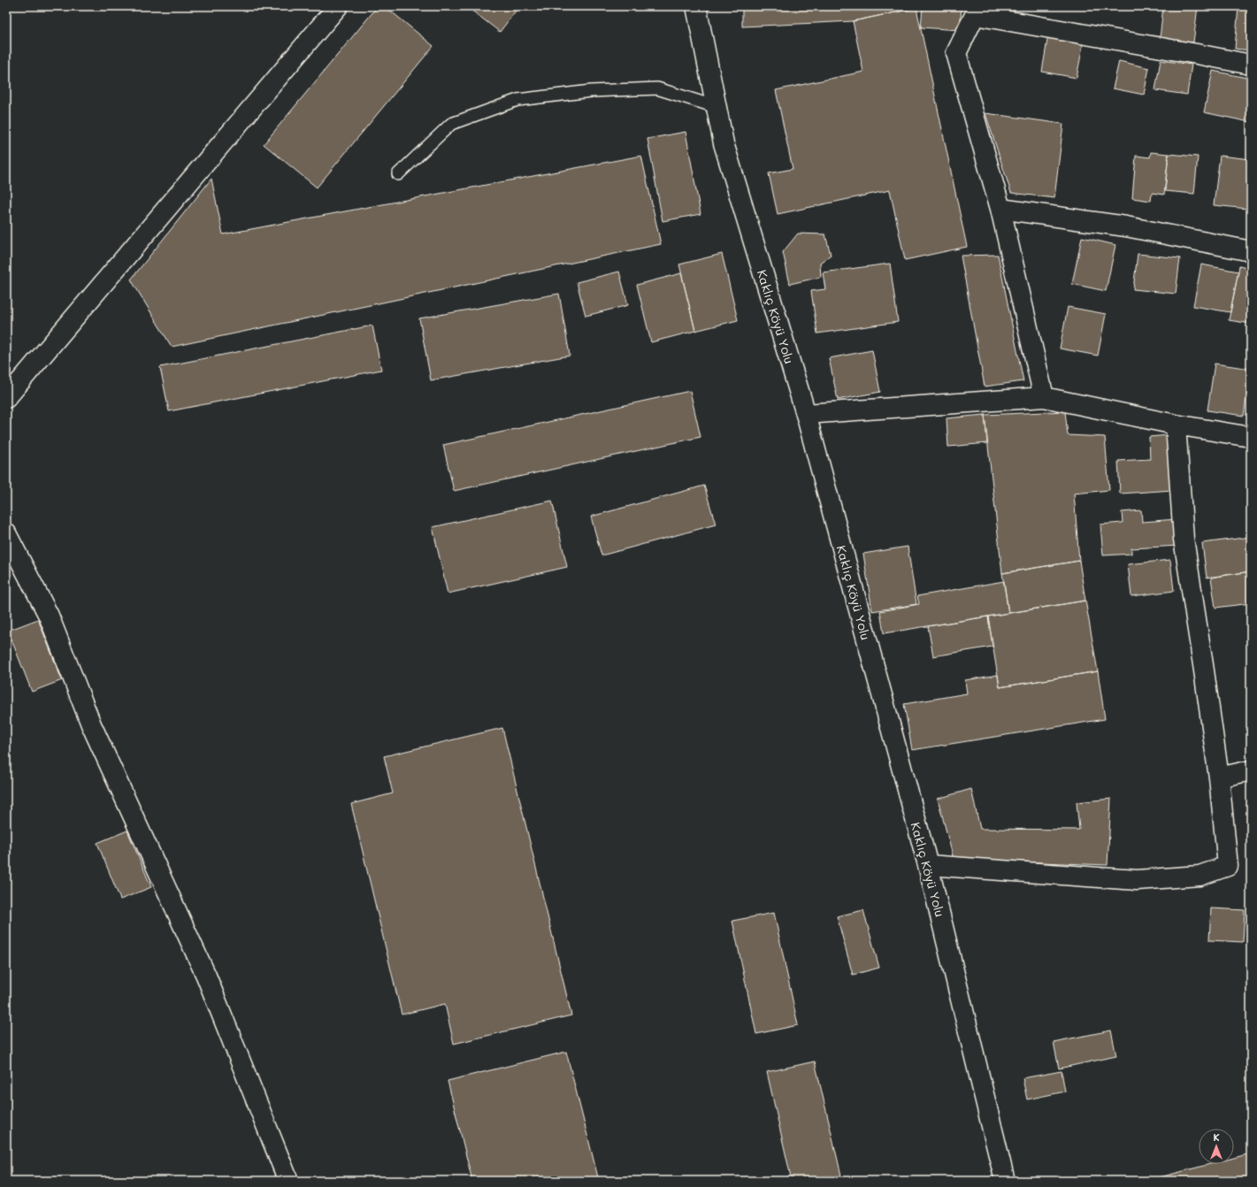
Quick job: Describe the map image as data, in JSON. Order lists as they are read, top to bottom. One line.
{"streets":{"street":["Kaklıç Köyü Yolu"]},"north":"top"}
